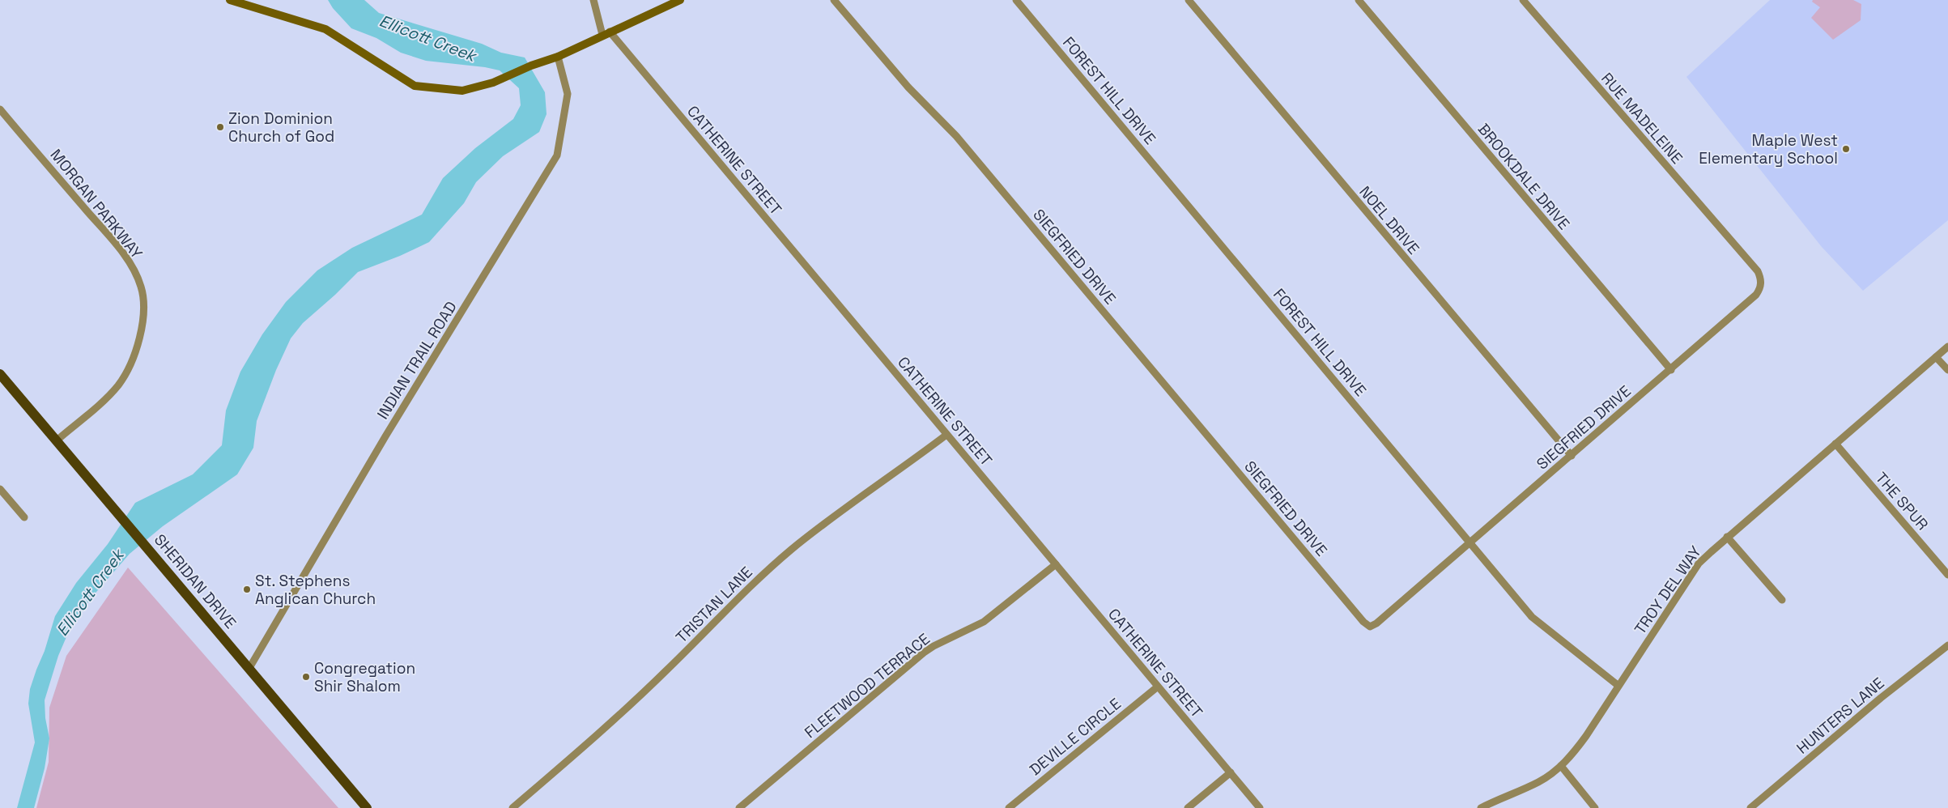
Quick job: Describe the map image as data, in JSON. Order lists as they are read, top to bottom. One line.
{"streets":{"main road":["SHERIDAN DRIVE"],"street":["FOREST HILL DRIVE","RUE MADELEINE","CATHERINE STREET","BROOKDALE DRIVE","MORGAN PARKWAY","NOEL DRIVE","SIEGFRIED DRIVE","INDIAN TRAIL ROAD","THE SPUR","TROY DEL WAY","TRISTAN LANE","FLEETWOOD TERRACE","HUNTERS LANE","DEVILLE CIRCLE"]},"crossings":[["FOREST HILL DRIVE","SIEGFRIED DRIVE"],["FOREST HILL DRIVE","TROY DEL WAY"],["RUE MADELEINE","SIEGFRIED DRIVE"],["CATHERINE STREET","TRISTAN LANE"],["CATHERINE STREET","FLEETWOOD TERRACE"],["CATHERINE STREET","DEVILLE CIRCLE"],["BROOKDALE DRIVE","SIEGFRIED DRIVE"],["MORGAN PARKWAY","SHERIDAN DRIVE"],["NOEL DRIVE","SIEGFRIED DRIVE"],["INDIAN TRAIL ROAD","SHERIDAN DRIVE"],["THE SPUR","TROY DEL WAY"]],"water":["Ellicott Creek"],"places":["Zion Dominion Church of God","Maple West Elementary School","St. Stephens Anglican Church","Congregation Shir Shalom"]}
